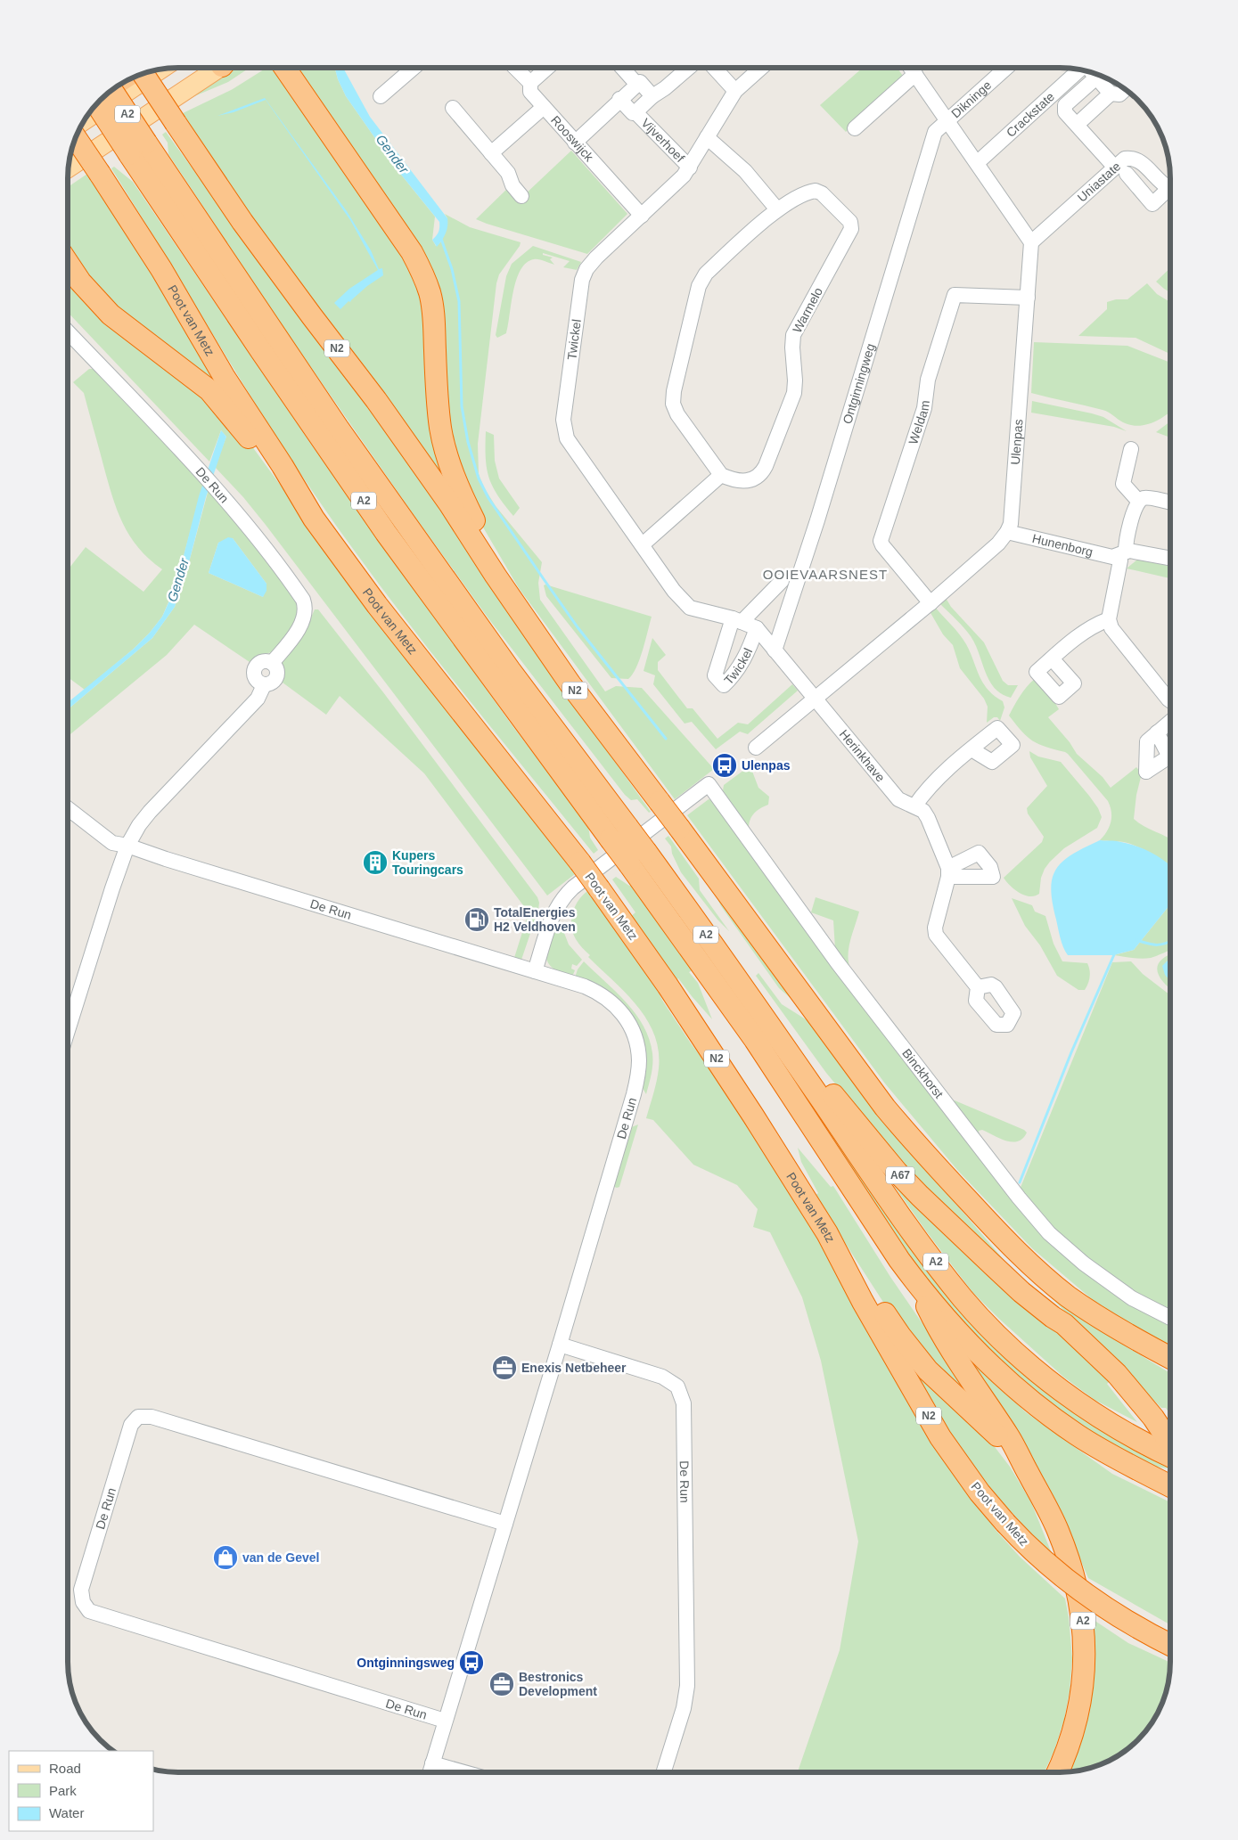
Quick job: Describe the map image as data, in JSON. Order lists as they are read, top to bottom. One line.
{"streets":{"highway":["A2","Poot van Metz","N2","A67"],"street":["Dikninge","Crackstate","Rooswijck","Vijverhoef","Uniastate","Warmelo","Twickel","Ontginningweg","Weldam","Ulenpas","De Run","Hunenborg","Herinkhave","Binckhorst"]},"crossings":[["Dikninge","Ontginningweg"],["A2","N2"],["A2","A67"],["Crackstate","Uniastate"],["Rooswijck","Twickel"],["Vijverhoef","Twickel"],["Uniastate","Ulenpas"],["Poot van Metz","N2"],["Poot van Metz","Binckhorst"],["Twickel","Ontginningweg"],["Twickel","Ulenpas"],["Twickel","Herinkhave"],["N2","A67"],["Weldam","Ulenpas"],["Ulenpas","Hunenborg"],["Ulenpas","Herinkhave"]],"districts":["OOIEVAARSNEST"],"water":["Gender"],"places":{"bus stop":["Ulenpas","Ontginningsweg"],"building":["Kupers Touringcars"],"fuel station":["TotalEnergies H2 Veldhoven"],"office":["Enexis Netbeheer","Bestronics Development"],"shop":["van de Gevel"]},"legend":["Road","Park","Water"]}
